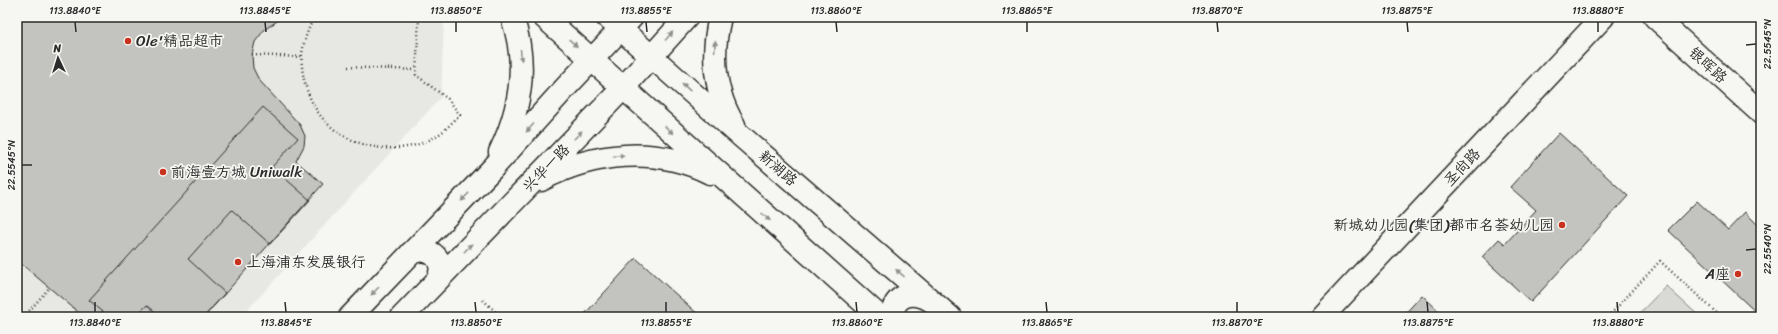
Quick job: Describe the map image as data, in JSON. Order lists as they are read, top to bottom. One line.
{"streets":{"main road":["银晖路","圣尚路","兴华一路","新湖路"]},"crossings":[["兴华一路","新湖路"]],"places":["Ole'精品超市","前海壹方城 Uniwalk","新城幼儿园(集团)都市名荟幼儿园","上海浦东发展银行","A座"],"north":"top","coordinates":["113.8840°E","113.8845°E","113.8850°E","113.8855°E","113.8860°E","113.8865°E","113.8870°E","113.8875°E","113.8880°E","22.5545°N","22.5540°N"]}
